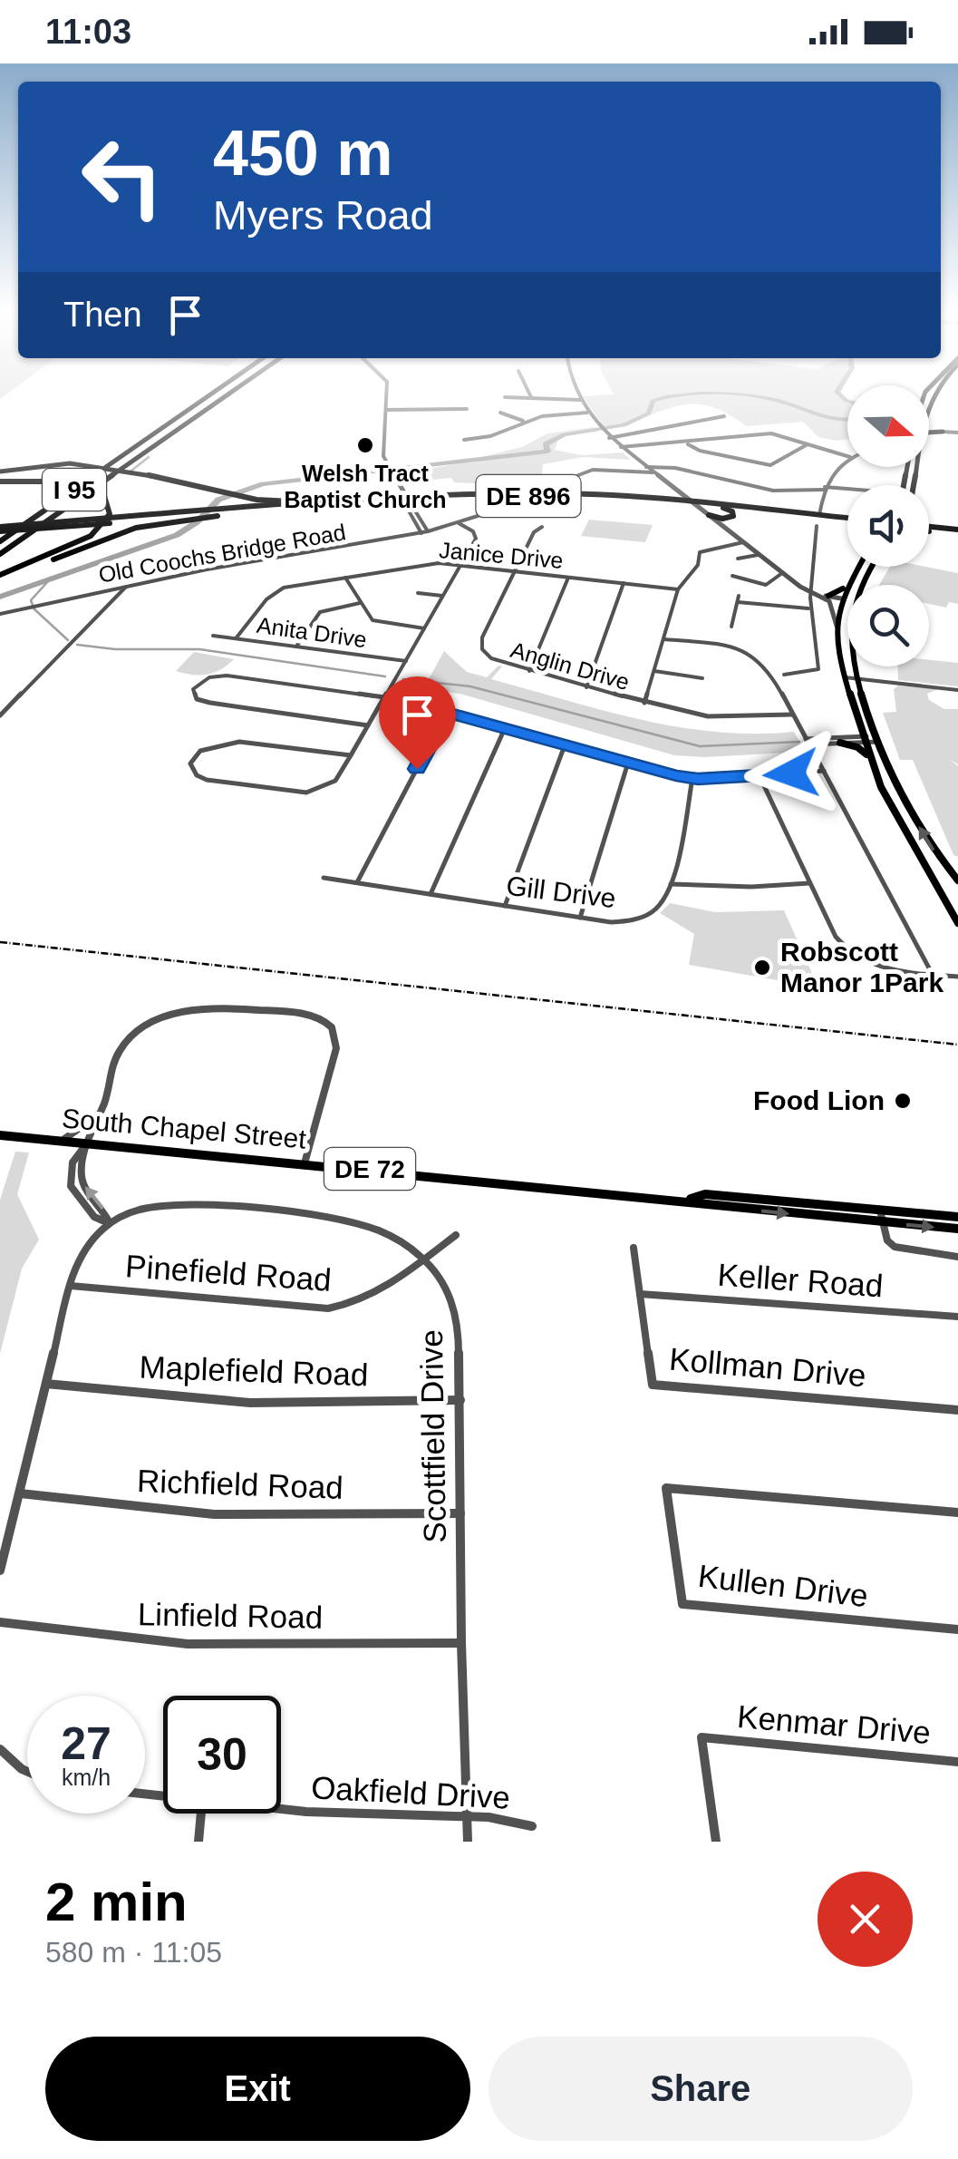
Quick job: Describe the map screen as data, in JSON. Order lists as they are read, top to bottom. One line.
{"streets":{"highway":["I 95"],"main road":["DE 896","South Chapel Street","DE 72"],"street":["Old Coochs Bridge Road","Janice Drive","Anita Drive","Anglin Drive","Gill Drive","Pinefield Road","Keller Road","Kollman Drive","Maplefield Road","Scottfield Drive","Richfield Road","Kullen Drive","Linfield Road","Kenmar Drive","Oakfield Drive"]},"crossings":[["Janice Drive","Anita Drive"],["Janice Drive","Anglin Drive"],["Pinefield Road","Scottfield Drive"],["Keller Road","Kollman Drive"],["Maplefield Road","Scottfield Drive"],["Scottfield Drive","Richfield Road"],["Scottfield Drive","Linfield Road"],["Scottfield Drive","Oakfield Drive"]],"places":["Welsh Tract Baptist Church","Robscott Manor 1Park","Food Lion"],"north":"right","page":{"status":"11:03","turn":["450 m","Myers Road"],"then":"Then","speed":"27 km/h","limit":"30","heading":["2 min","580 m · 11:05"],"buttons":["Exit","Share"]}}
